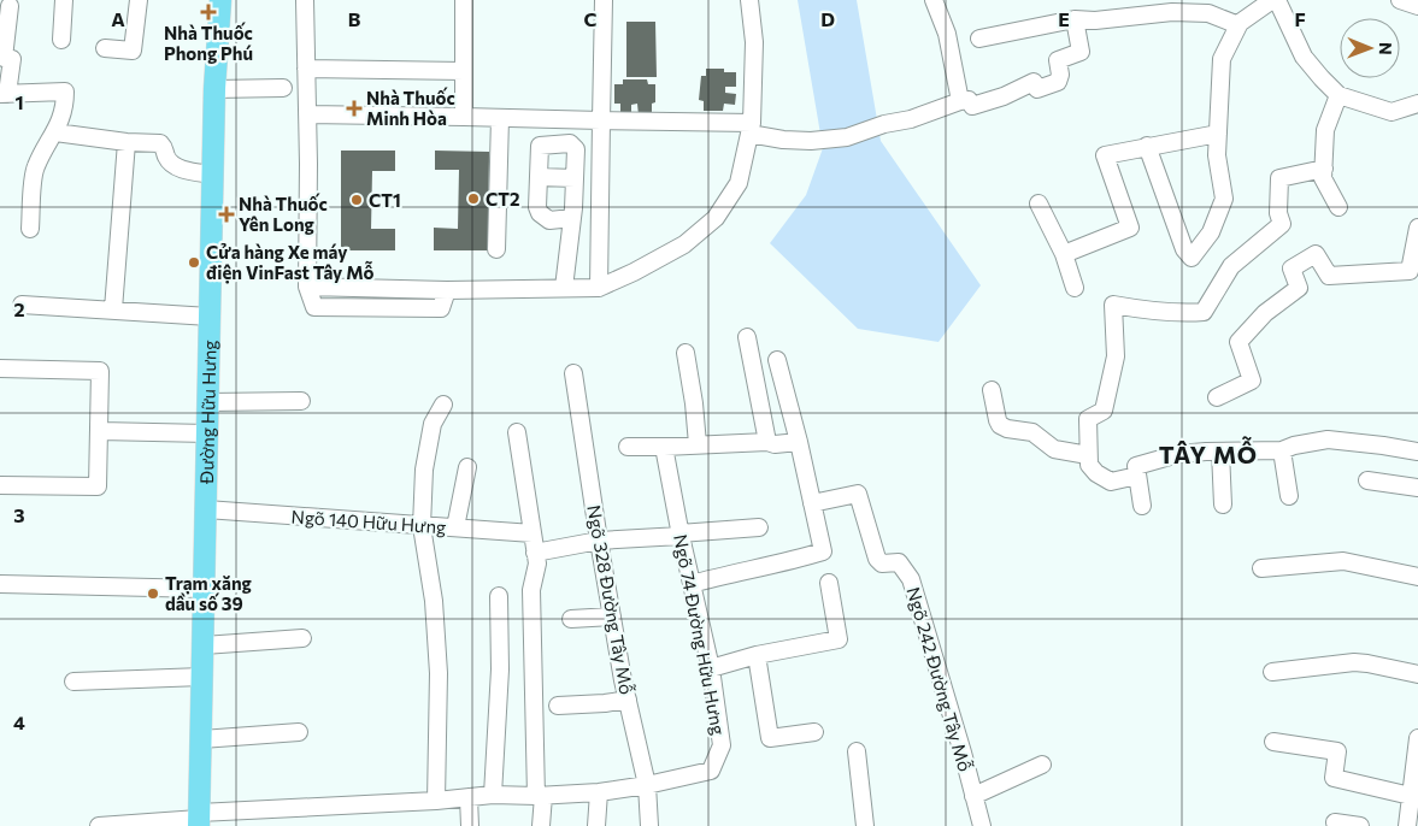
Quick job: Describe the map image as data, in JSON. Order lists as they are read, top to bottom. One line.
{"streets":{"main road":["Đường Hữu Hưng"],"street":["Ngõ 140 Hữu Hưng","Ngõ 328 Đường Tây Mỗ","Ngõ 74 Đường Hữu Hưng","Ngõ 242 Đường Tây Mỗ"]},"crossings":[["Đường Hữu Hưng","Ngõ 140 Hữu Hưng"],["Đường Hữu Hưng","Ngõ 74 Đường Hữu Hưng"],["Ngõ 328 Đường Tây Mỗ","Ngõ 74 Đường Hữu Hưng"]],"districts":["TÂY MỖ"],"places":{"health":["Nhà Thuốc Phong Phú","Nhà Thuốc Minh Hòa","Nhà Thuốc Yên Long"],"other":["CT2","CT1","Cửa hàng Xe máy điện VinFast Tây Mỗ","Trạm xăng dầu số 39"]},"north":"right","grid":{"columns":["A","B","C","D","E","F"],"rows":["1","2","3","4"]}}
